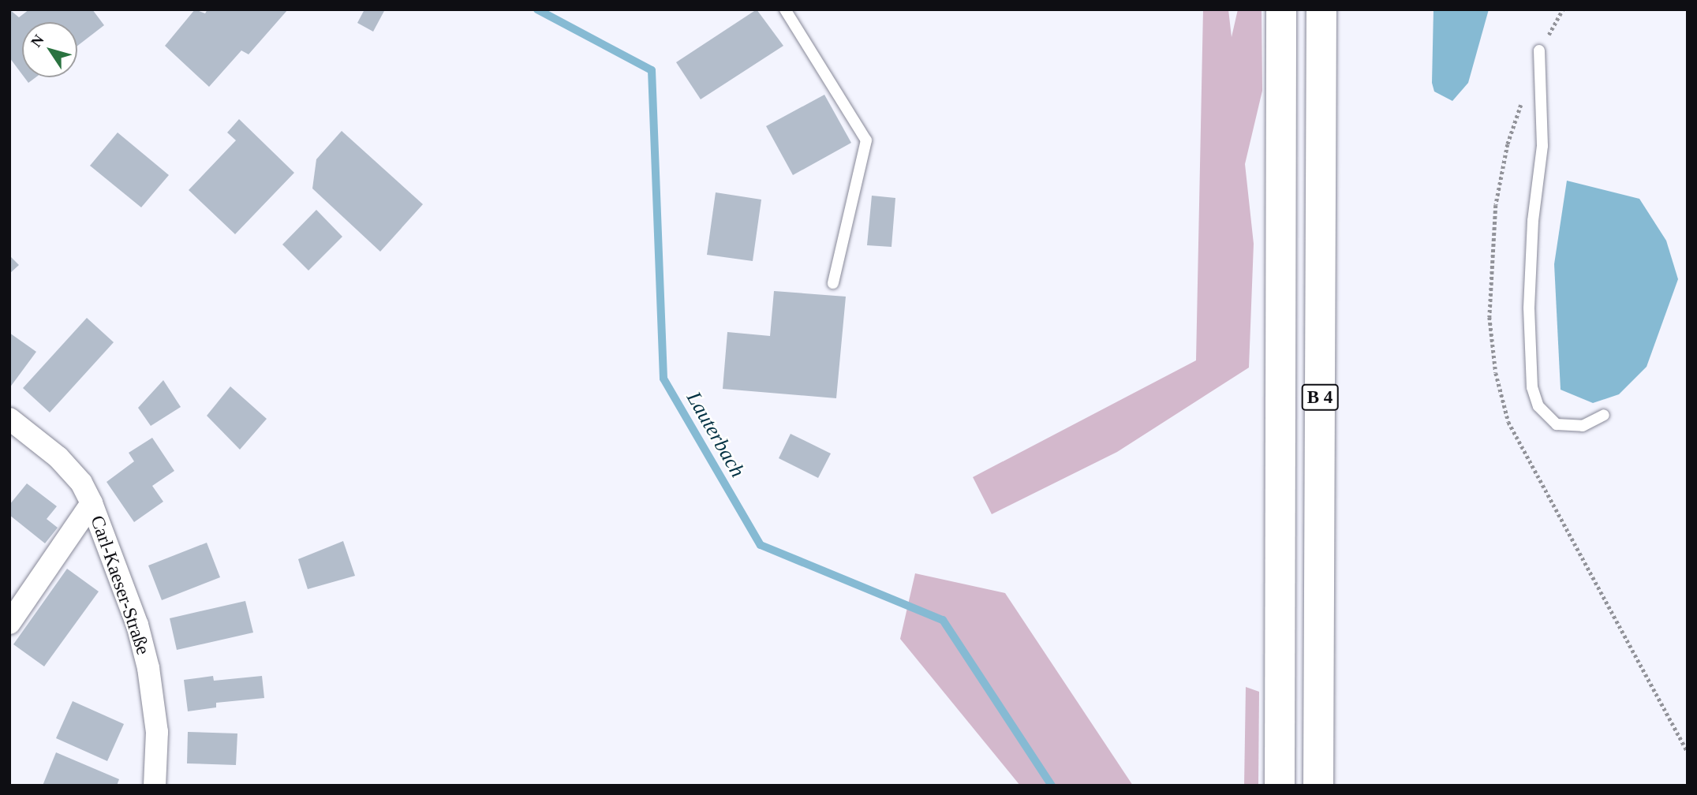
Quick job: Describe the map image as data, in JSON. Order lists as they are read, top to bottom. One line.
{"streets":{"highway":["B 4"],"street":["Carl-Kaeser-Straße"]},"water":["Lauterbach"],"north":"top left"}
